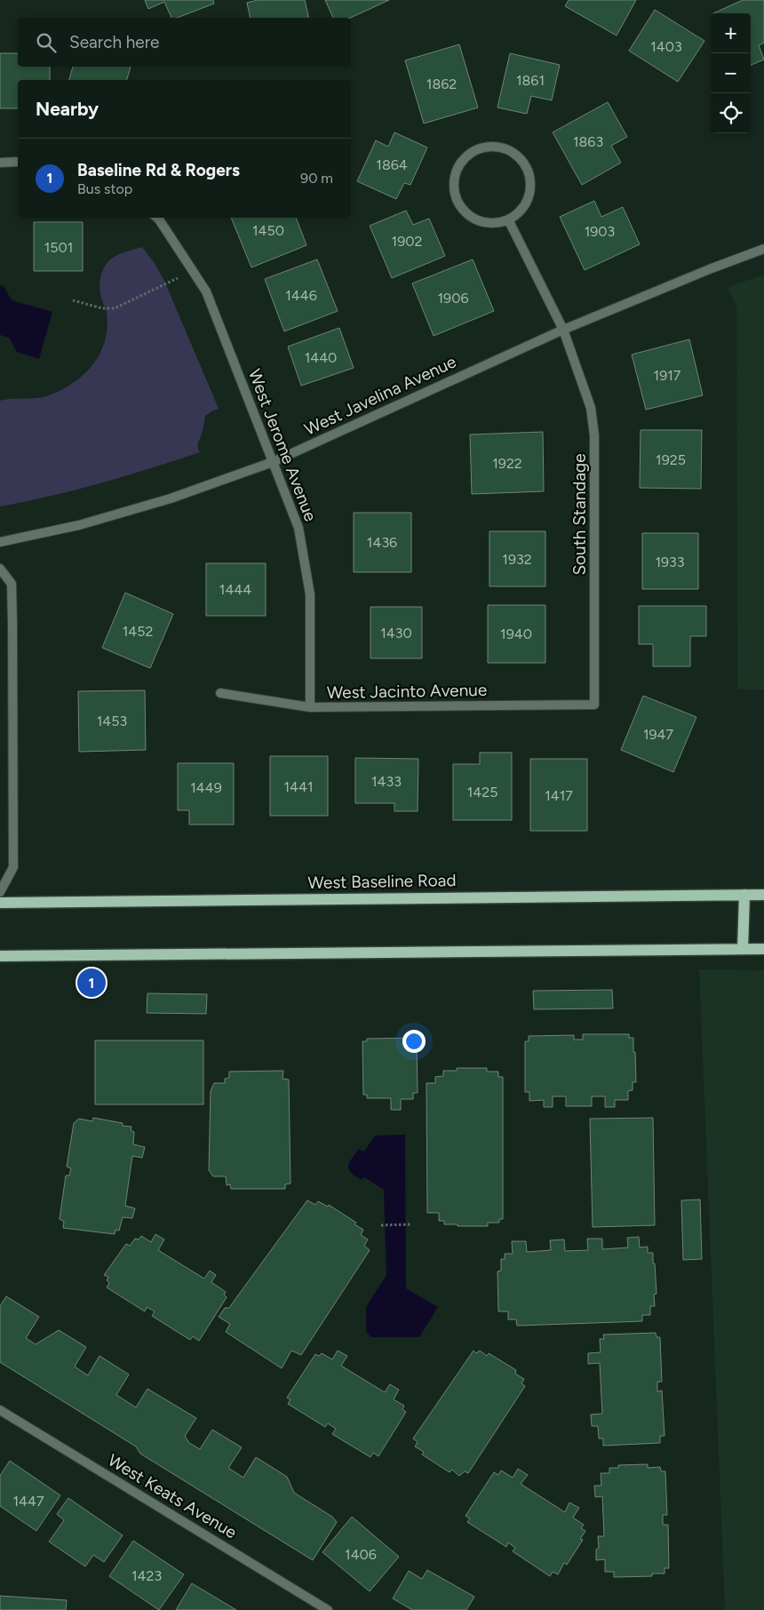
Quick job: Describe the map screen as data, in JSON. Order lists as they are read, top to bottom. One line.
{"streets":{"main road":["West Baseline Road"],"street":["West Javelina Avenue","West Jerome Avenue","South Standage","West Jacinto Avenue","West Keats Avenue"]},"crossings":[["West Javelina Avenue","West Jerome Avenue"],["West Javelina Avenue","South Standage"],["West Jerome Avenue","West Jacinto Avenue"],["South Standage","West Jacinto Avenue"]],"house_numbers":["1403","1861","1862","1863","1864","1450","1903","1902","1501","1446","1906","1440","1917","1925","1922","1436","1932","1933","1444","1452","1430","1940","1453","1947","1433","1441","1449","1425","1417","1447","1406","1423"],"page":{"map_buttons":["+","−"],"search":"Search here","heading":"Nearby","list":[{"mark":"1","name":"Baseline Rd & Rogers","note":"Bus stop","value":"90 m"}],"pins":"1"}}
